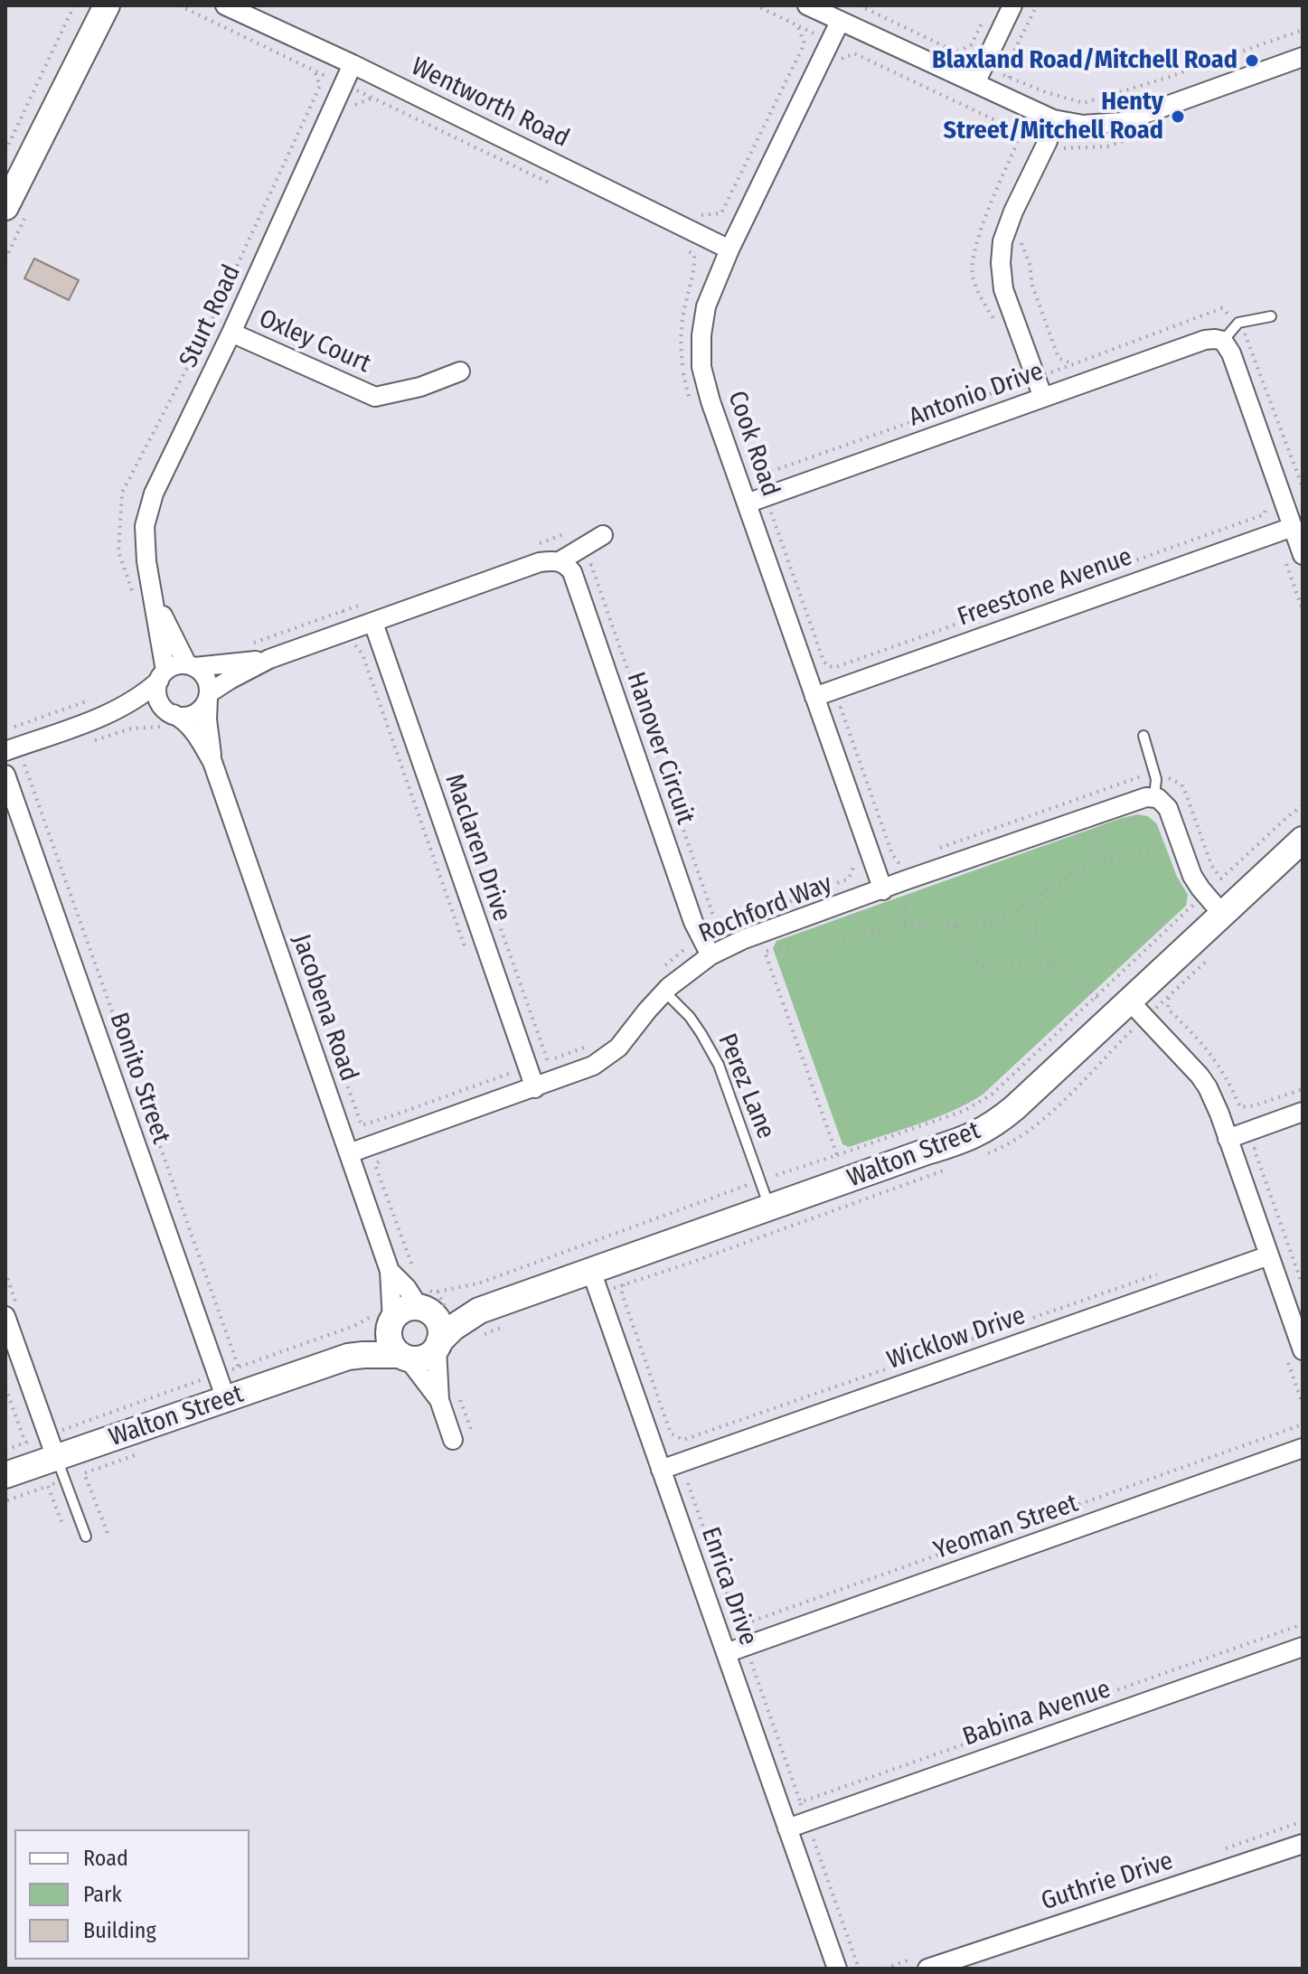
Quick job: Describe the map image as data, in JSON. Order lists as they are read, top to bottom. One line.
{"streets":{"street":["Wentworth Road","Sturt Road","Oxley Court","Antonio Drive","Cook Road","Freestone Avenue","Hanover Circuit","Maclaren Drive","Rochford Way","Jacobena Road","Bonito Street","Walton Street","Wicklow Drive","Yeoman Street","Enrica Drive","Babina Avenue","Guthrie Drive"],"lane":["Perez Lane"]},"crossings":[["Wentworth Road","Sturt Road"],["Wentworth Road","Cook Road"],["Sturt Road","Oxley Court"],["Sturt Road","Jacobena Road"],["Antonio Drive","Cook Road"],["Cook Road","Freestone Avenue"],["Cook Road","Rochford Way"],["Hanover Circuit","Rochford Way"],["Maclaren Drive","Rochford Way"],["Rochford Way","Jacobena Road"],["Rochford Way","Perez Lane"],["Jacobena Road","Walton Street"],["Bonito Street","Walton Street"],["Perez Lane","Walton Street"],["Walton Street","Enrica Drive"],["Wicklow Drive","Enrica Drive"],["Yeoman Street","Enrica Drive"],["Enrica Drive","Babina Avenue"]],"places":["Blaxland Road/Mitchell Road","Henty Street/Mitchell Road"],"legend":["Road","Park","Building"]}
